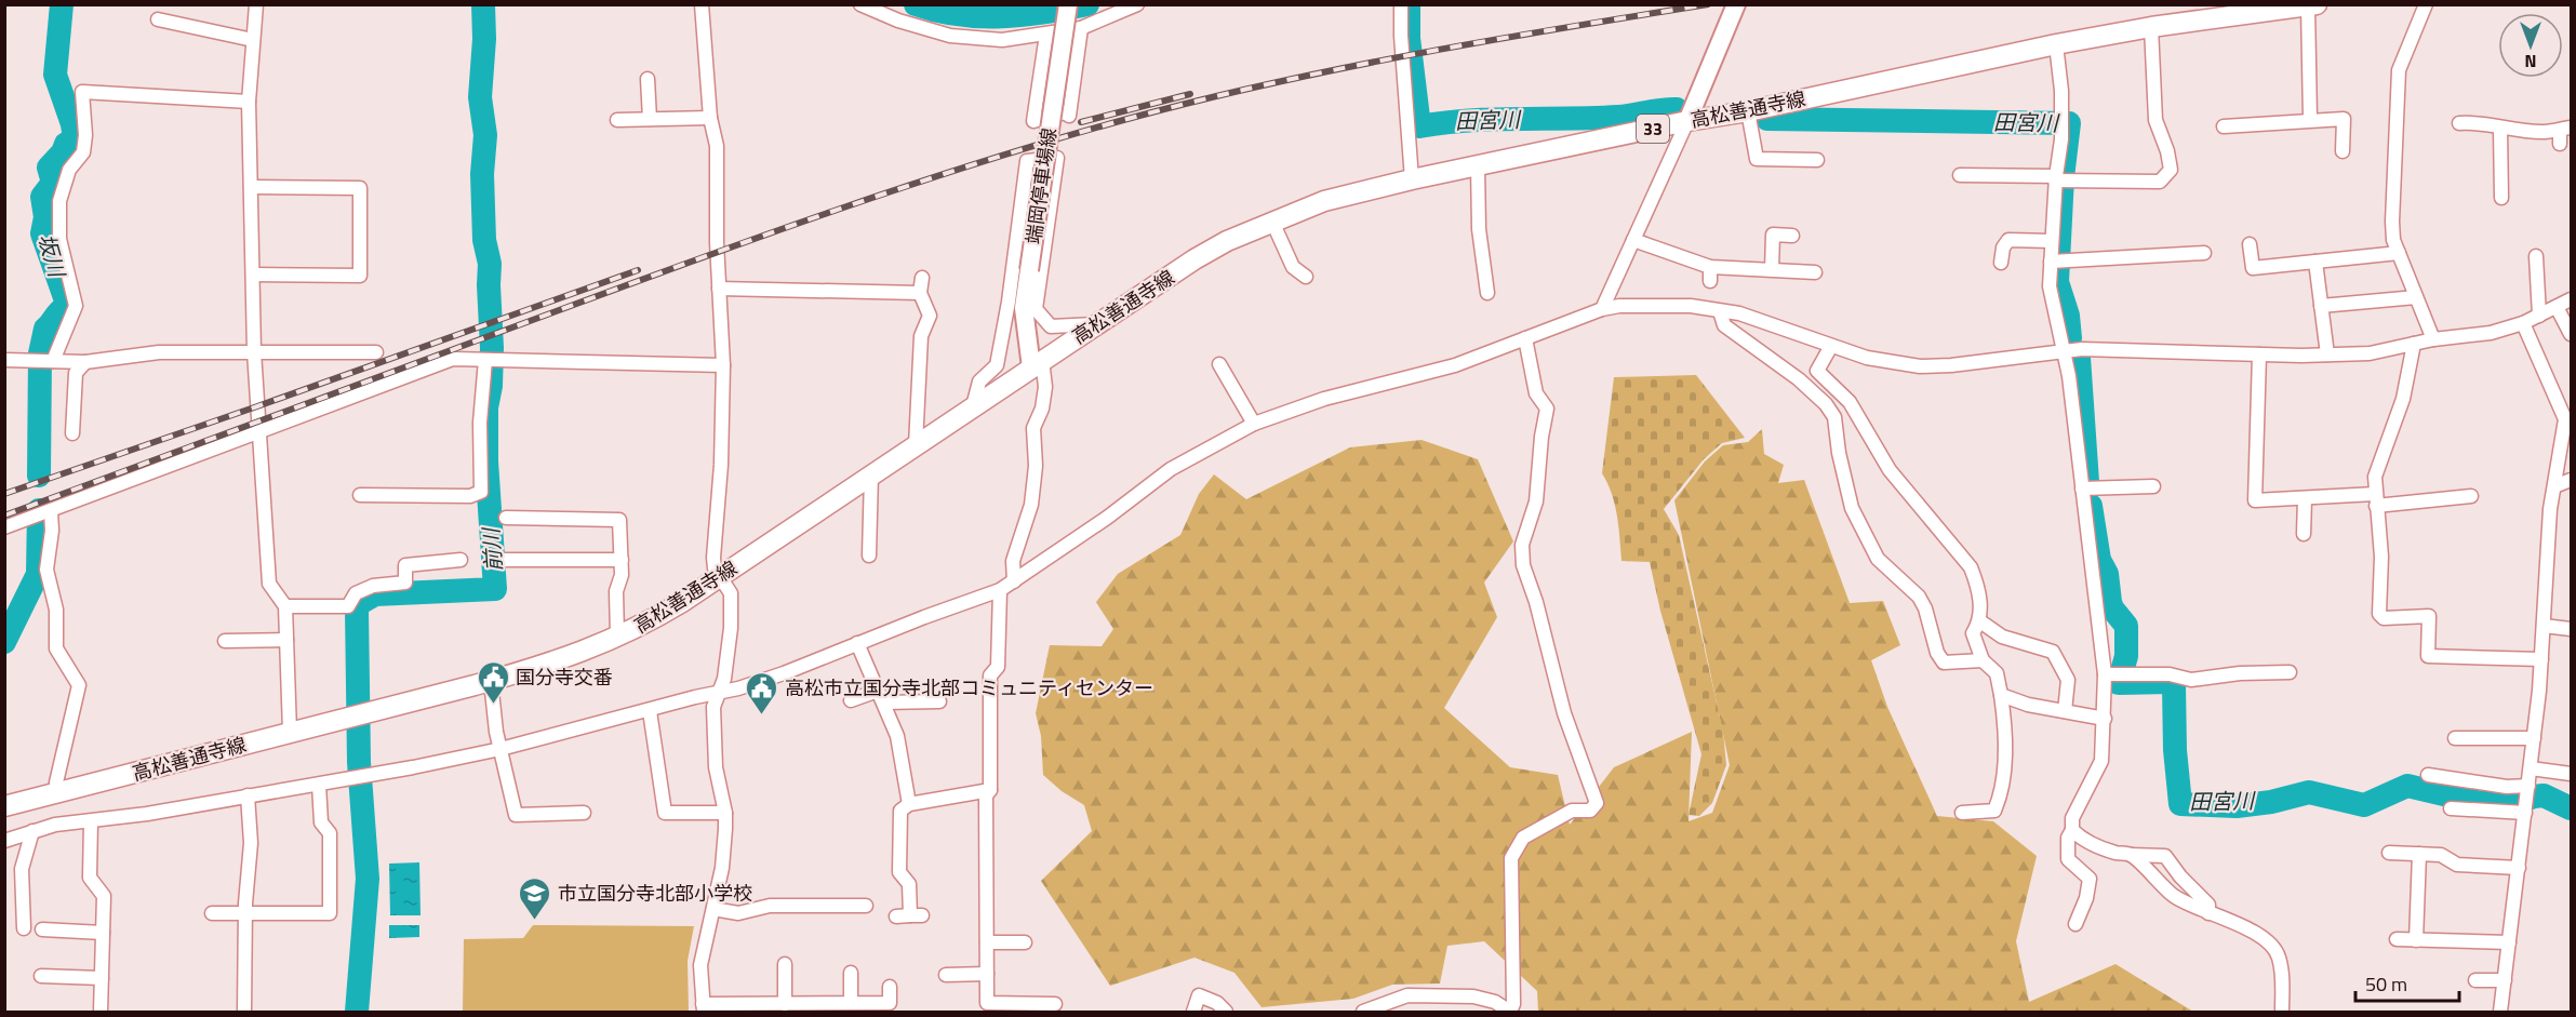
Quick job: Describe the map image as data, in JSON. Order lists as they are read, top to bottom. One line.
{"streets":{"main road":["高松善通寺線","33","端岡停車場線"]},"crossings":[["高松善通寺線","端岡停車場線"]],"water":["田宮川","坂川","前川"],"places":{"public building":["国分寺交番","高松市立国分寺北部コミュニティセンター"],"school or university":["市立国分寺北部小学校"]},"scale_bar":"50 m","north":"bottom"}
